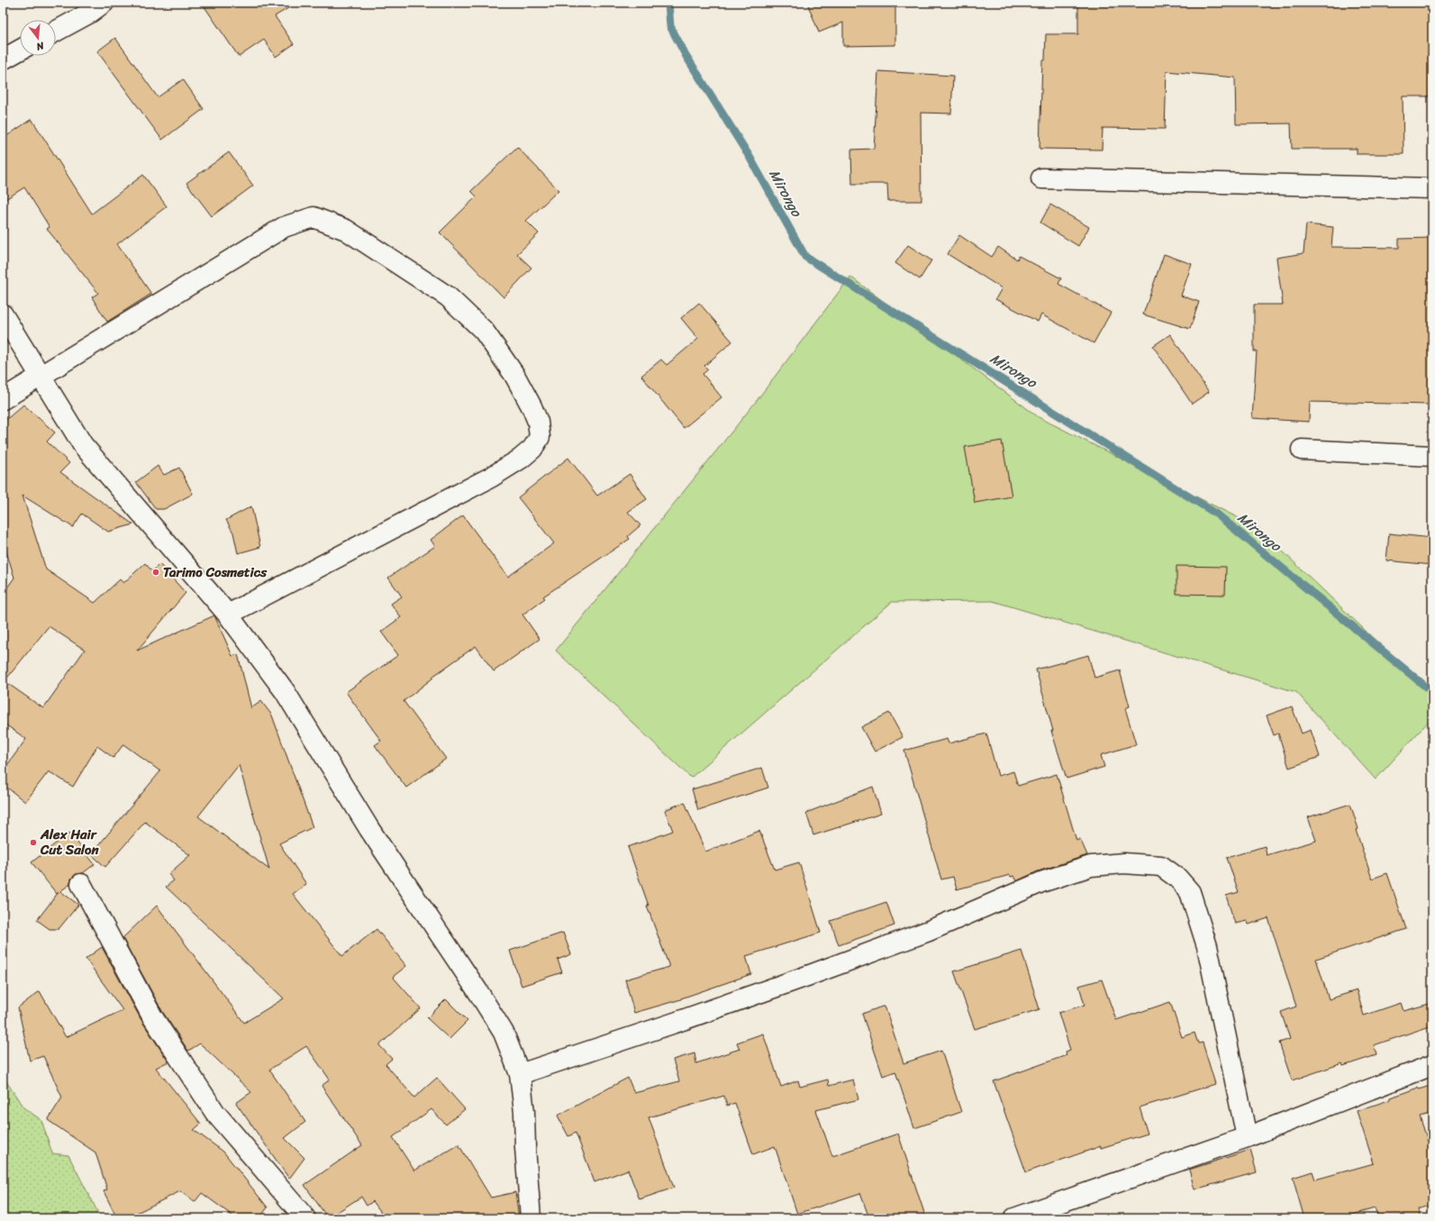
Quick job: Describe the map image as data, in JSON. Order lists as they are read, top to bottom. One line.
{"water":["Mirongo"],"places":["Tarimo Cosmetics","Alex Hair Cut Salon"],"north":"bottom"}
